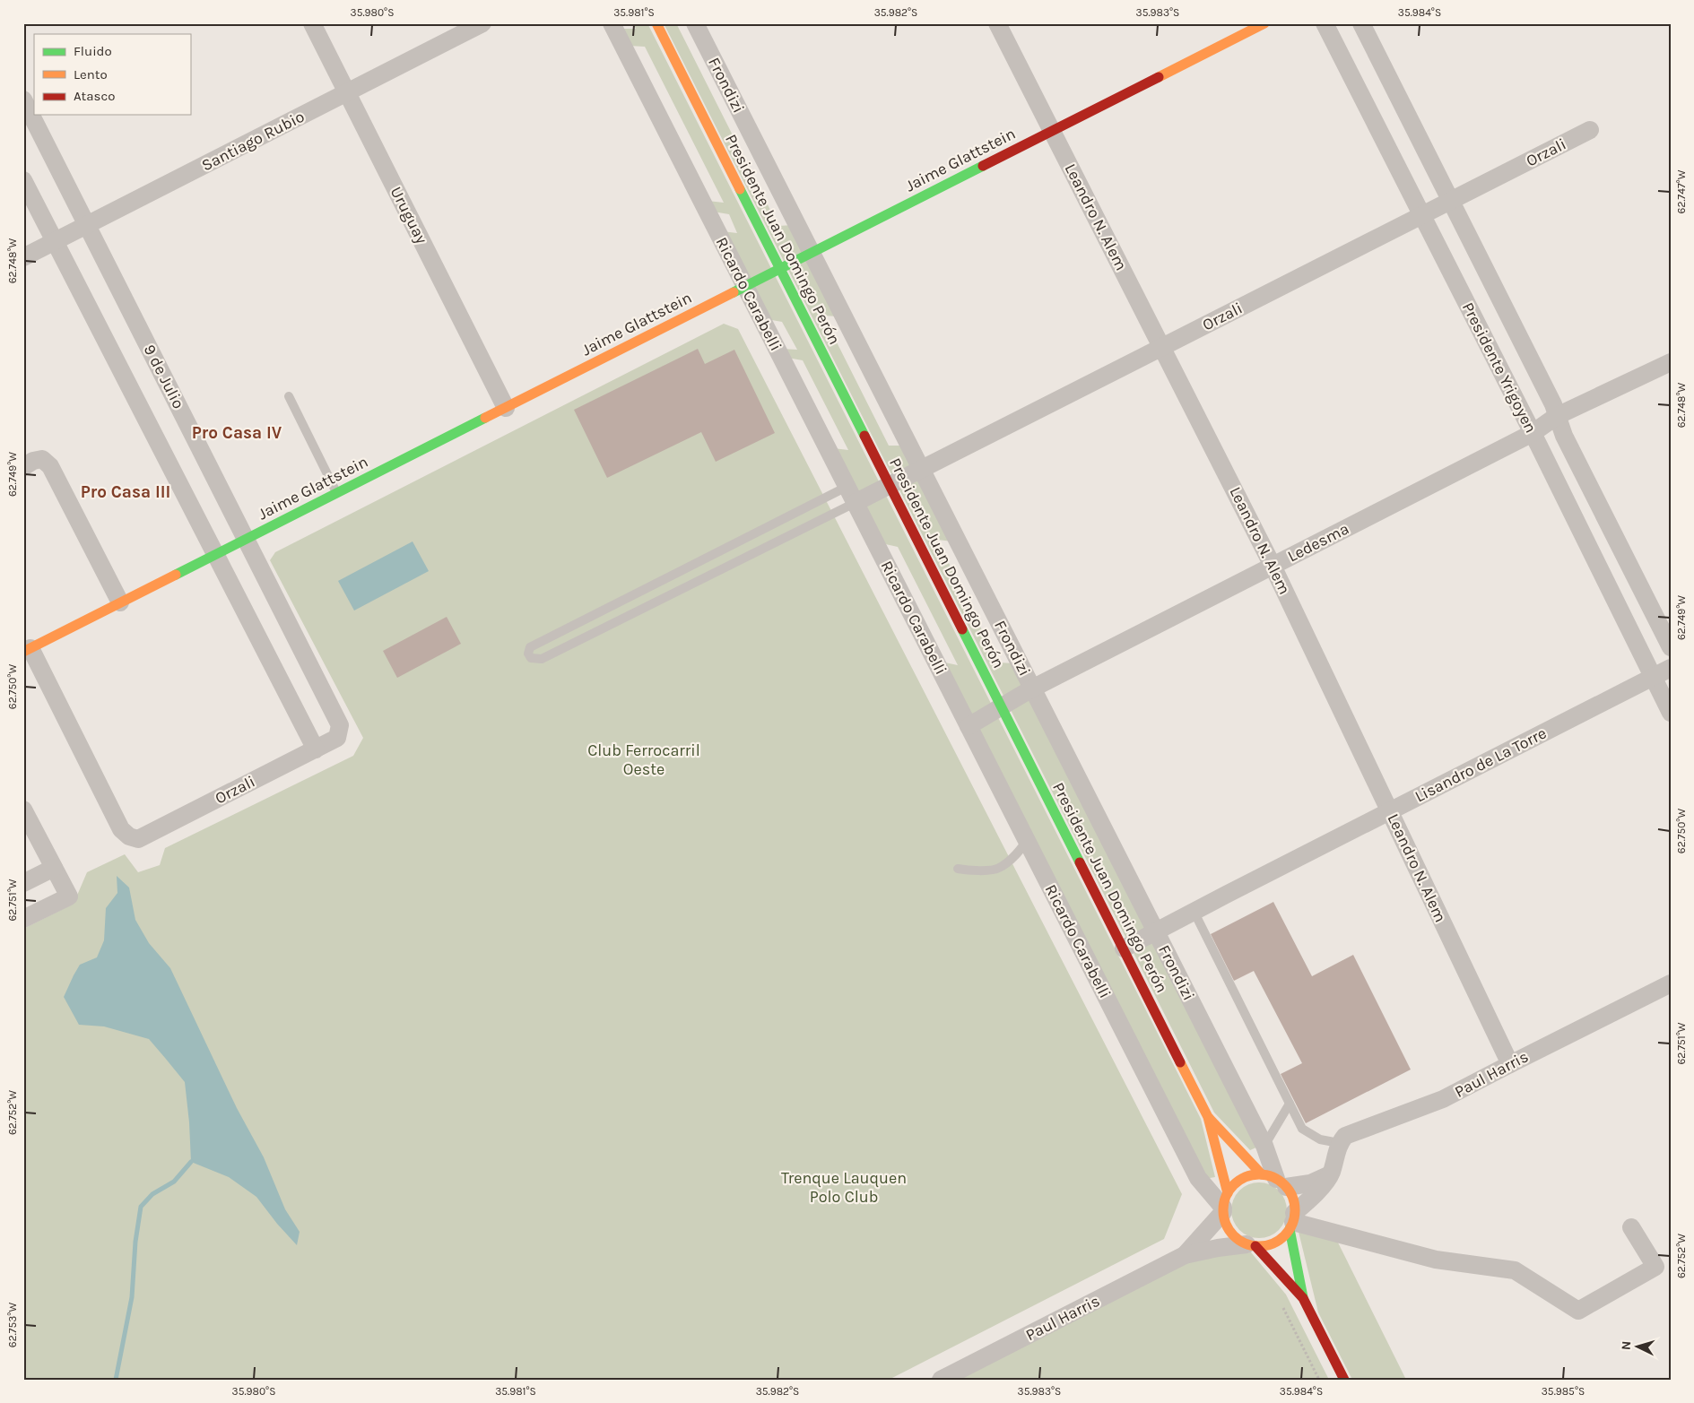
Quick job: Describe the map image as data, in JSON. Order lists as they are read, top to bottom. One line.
{"streets":{"main road":["Jaime Glattstein","Presidente Juan Domingo Perón"],"street":["Frondizi","Santiago Rubio","Orzali","Uruguay","Leandro N. Alem","Ricardo Carabelli","Presidente Yrigoyen","9 de Julio","Ledesma","Lisandro de La Torre","Paul Harris"]},"crossings":[["Frondizi","Orzali"],["Frondizi","Jaime Glattstein"],["Frondizi","Presidente Juan Domingo Perón"],["Frondizi","Ricardo Carabelli"],["Frondizi","Ledesma"],["Frondizi","Lisandro de La Torre"],["Frondizi","Paul Harris"],["Santiago Rubio","Uruguay"],["Santiago Rubio","9 de Julio"],["Orzali","Jaime Glattstein"],["Orzali","Leandro N. Alem"],["Orzali","Presidente Juan Domingo Perón"],["Orzali","Ricardo Carabelli"],["Orzali","Presidente Yrigoyen"],["Orzali","9 de Julio"],["Jaime Glattstein","Uruguay"],["Jaime Glattstein","Leandro N. Alem"],["Jaime Glattstein","Presidente Juan Domingo Perón"],["Jaime Glattstein","Ricardo Carabelli"],["Jaime Glattstein","9 de Julio"],["Leandro N. Alem","Ledesma"],["Leandro N. Alem","Lisandro de La Torre"],["Leandro N. Alem","Paul Harris"],["Presidente Juan Domingo Perón","Ricardo Carabelli"],["Presidente Juan Domingo Perón","Ledesma"],["Presidente Juan Domingo Perón","Lisandro de La Torre"],["Presidente Juan Domingo Perón","Paul Harris"],["Ricardo Carabelli","Ledesma"],["Ricardo Carabelli","Paul Harris"],["Presidente Yrigoyen","Ledesma"],["Presidente Yrigoyen","Lisandro de La Torre"]],"districts":["Pro Casa IV","Pro Casa III"],"parks":["Club Ferrocarril Oeste","Trenque Lauquen Polo Club"],"legend":["Fluido","Lento","Atasco"],"north":"left","coordinates":["35.980°S","35.981°S","35.982°S","35.983°S","35.984°S","62.747°W","62.748°W","62.749°W","62.750°W","62.751°W","62.752°W","62.753°W","35.985°S"]}
